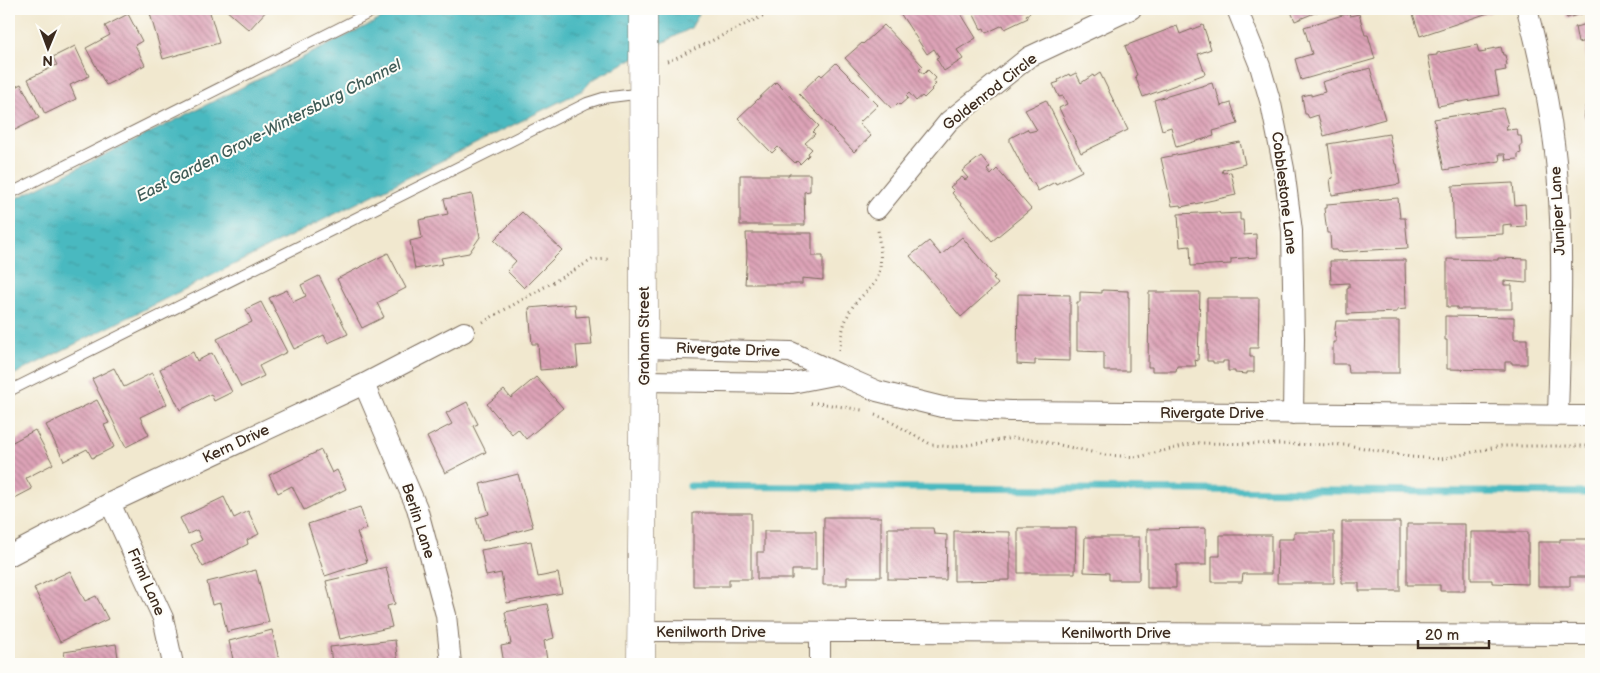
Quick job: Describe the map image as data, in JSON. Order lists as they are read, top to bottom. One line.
{"streets":{"street":["Goldenrod Circle","Cobblestone Lane","Juniper Lane","Graham Street","Rivergate Drive","Kern Drive","Berlin Lane","Friml Lane","Kenilworth Drive"]},"crossings":[["Cobblestone Lane","Rivergate Drive"],["Juniper Lane","Rivergate Drive"],["Graham Street","Rivergate Drive"],["Graham Street","Kenilworth Drive"],["Kern Drive","Berlin Lane"],["Kern Drive","Friml Lane"]],"water":["East Garden Grove-Wintersburg Channel"],"scale_bar":"20 m","north":"bottom"}
